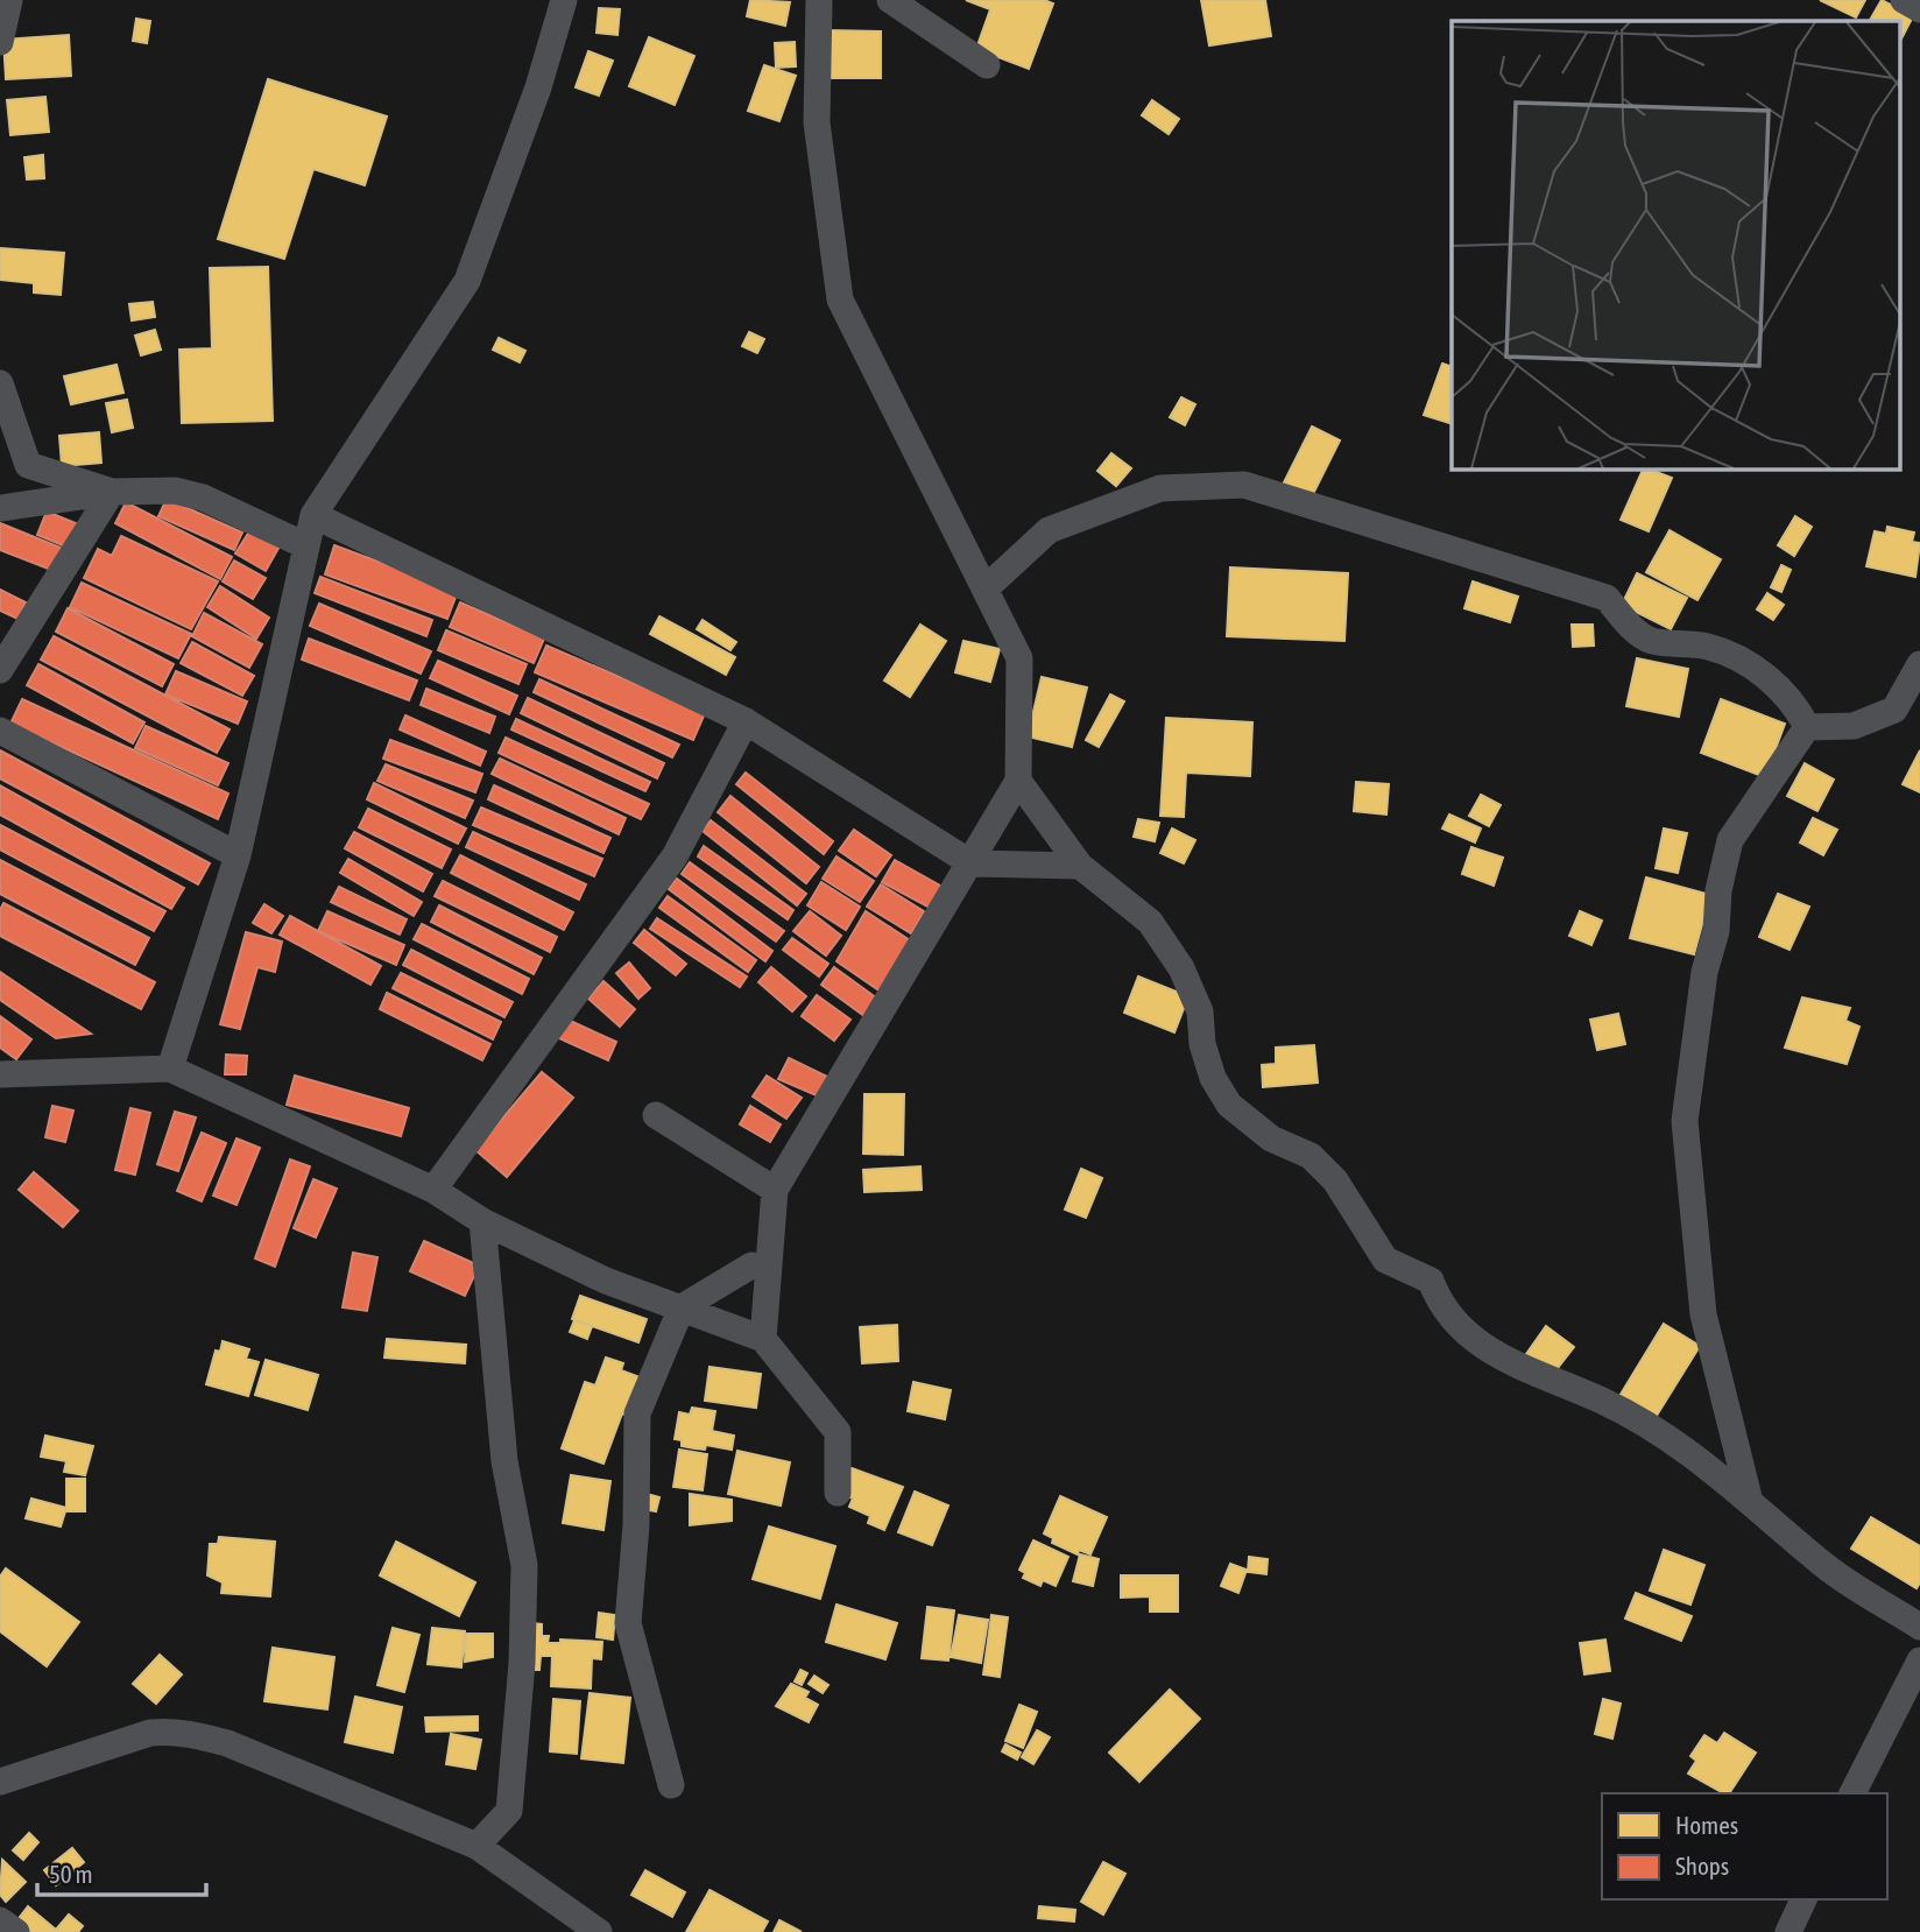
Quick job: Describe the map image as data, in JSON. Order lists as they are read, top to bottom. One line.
{"legend":["Homes","Shops"],"scale_bar":"50 m"}
